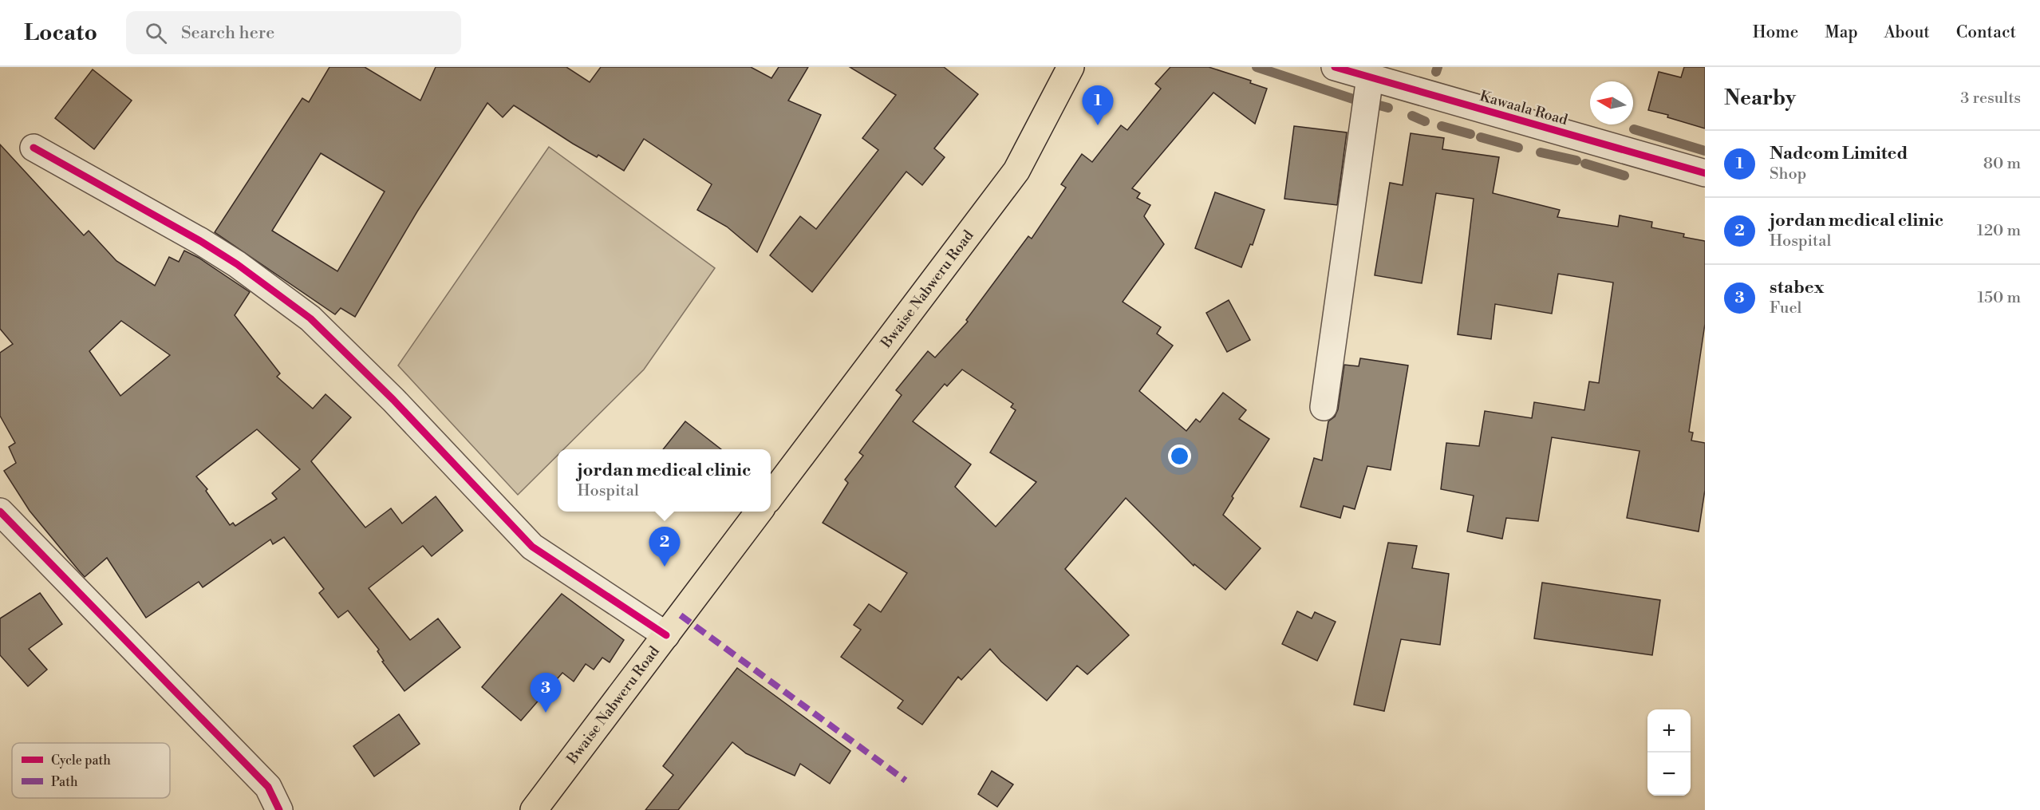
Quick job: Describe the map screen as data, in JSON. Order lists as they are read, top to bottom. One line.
{"streets":{"main road":["Bwaise Nabweru Road"],"street":["Kawaala Road"]},"legend":["Cycle path","Path"],"north":"left","page":{"header":"Locato","search":"Search here","nav":["Home","Map","About","Contact"],"heading":["Nearby","3 results"],"pins":["1","2","3"],"list":[{"mark":"1","name":"Nadcom Limited","note":"Shop","value":"80 m"},{"mark":"2","name":"jordan medical clinic","note":"Hospital","value":"120 m"},{"mark":"3","name":"stabex","note":"Fuel","value":"150 m"}],"popup":["jordan medical clinic","Hospital"],"map_buttons":["+","−"]}}
